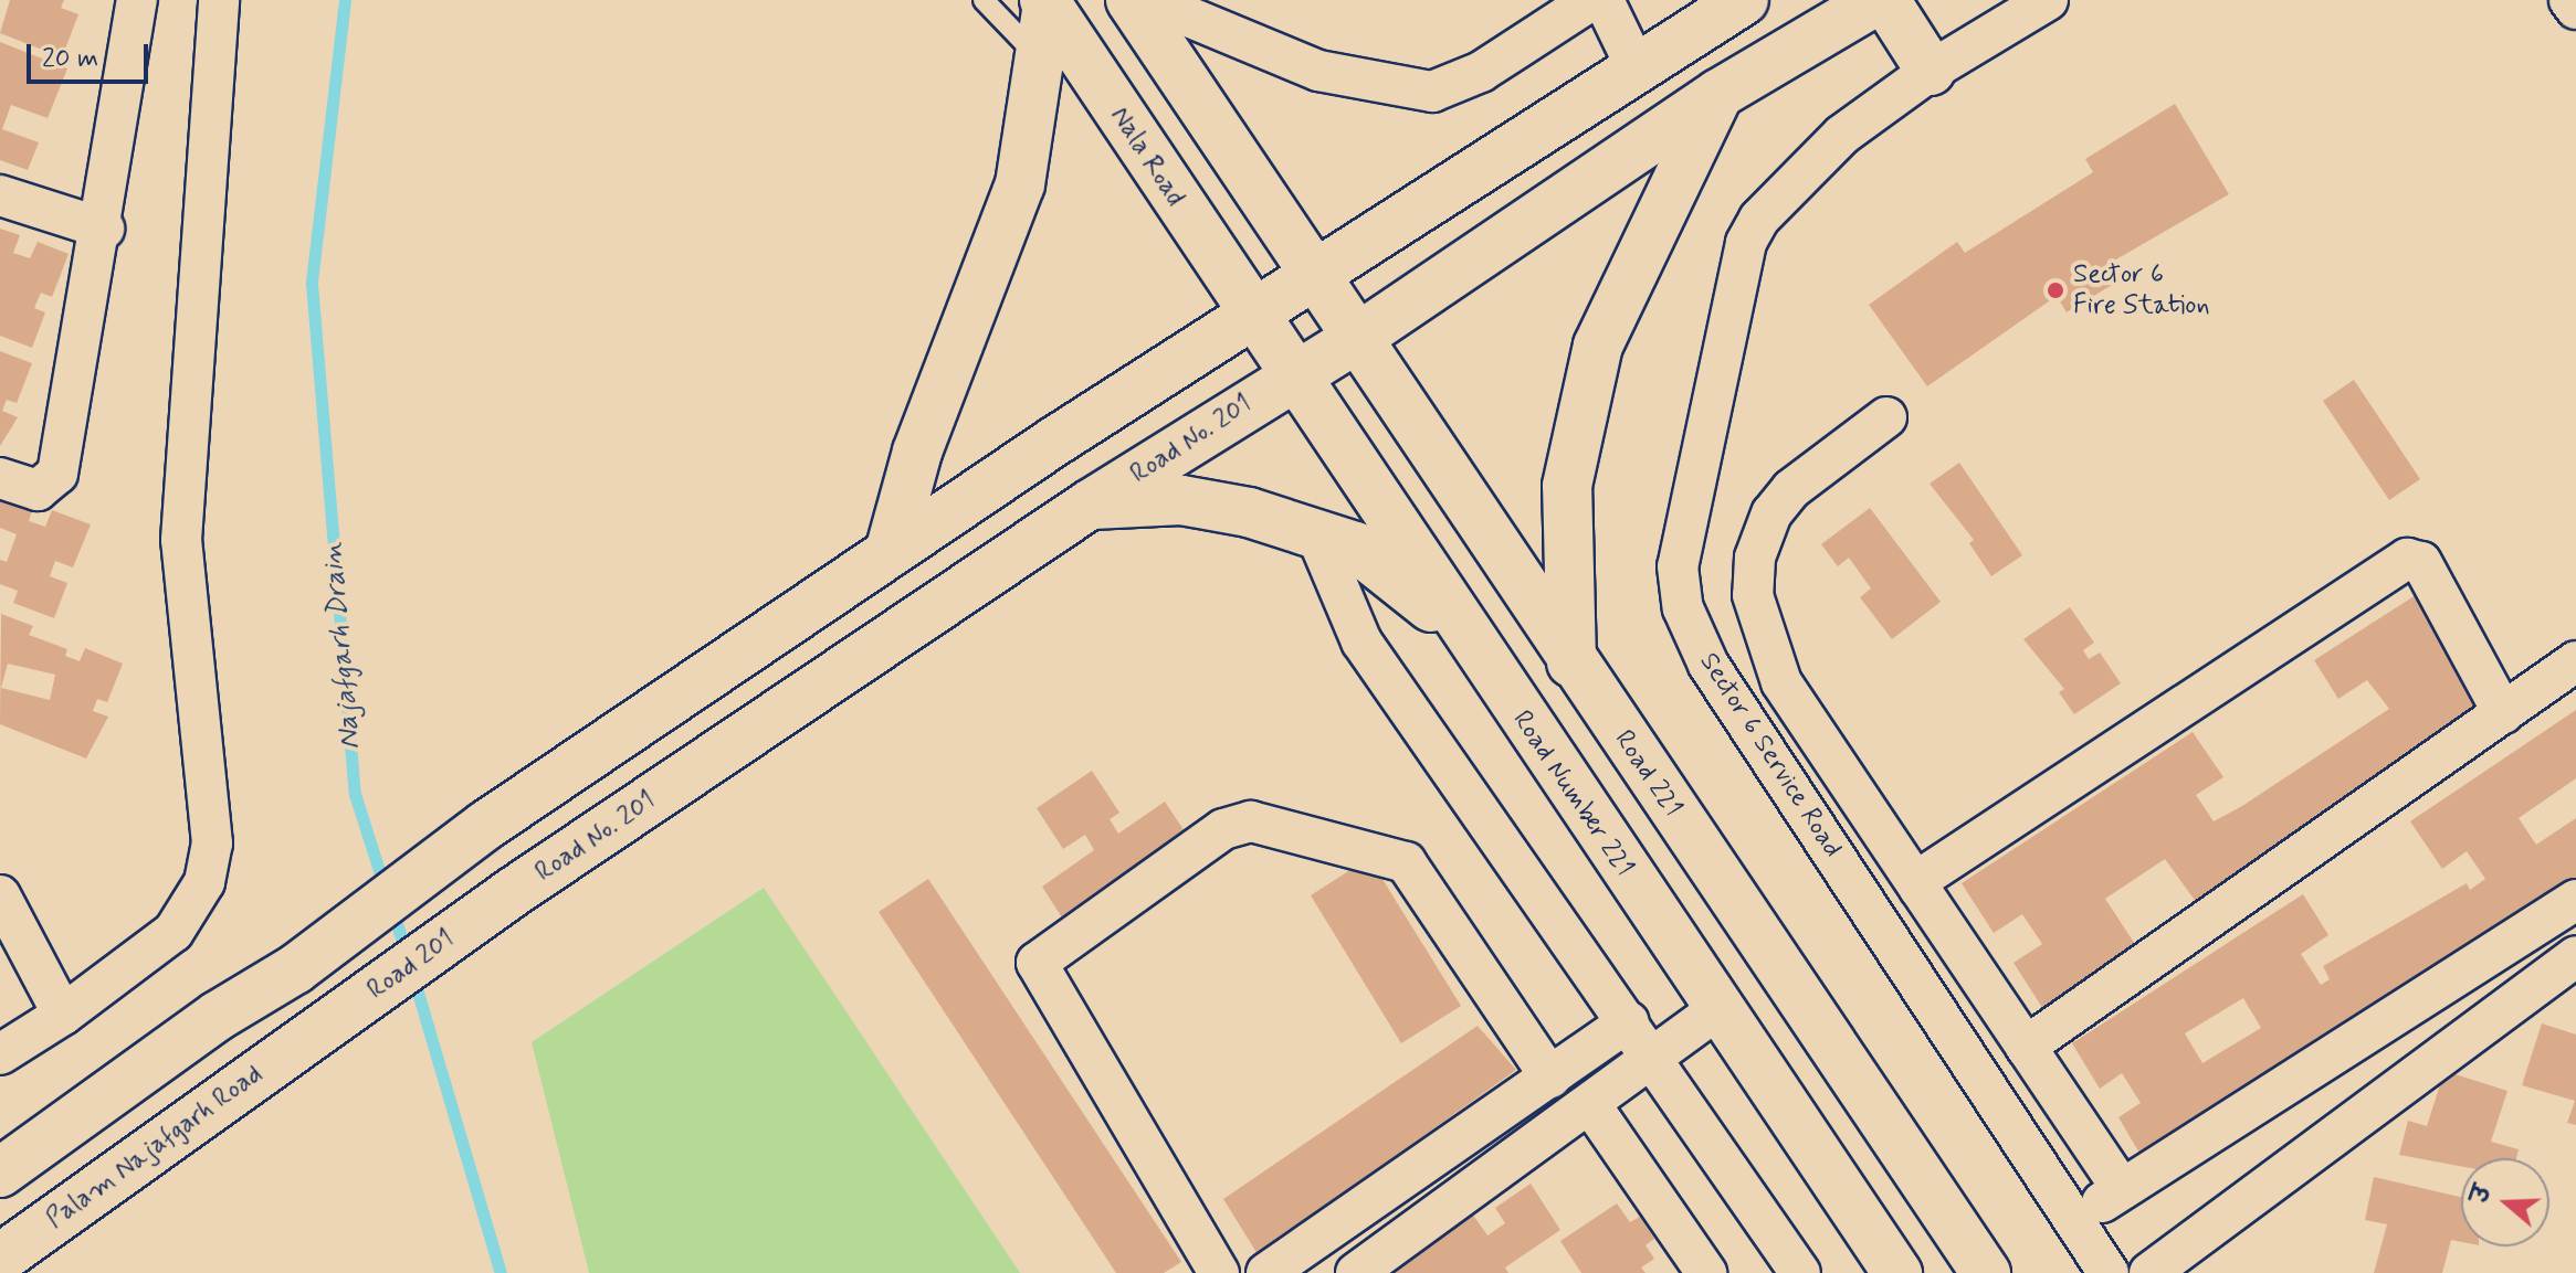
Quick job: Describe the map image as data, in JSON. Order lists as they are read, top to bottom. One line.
{"streets":{"main road":["Nala Road","Road No. 201","Road 221","Road Number 221","Road 201","Palam Najafgarh Road"],"street":["Sector 6 Service Road"]},"crossings":[["Nala Road","Road Number 221"],["Road No. 201","Road 221"],["Road No. 201","Road Number 221"],["Road No. 201","Road 201"],["Road 201","Palam Najafgarh Road"]],"water":["Najafgarh Drain"],"places":["Sector 6 Fire Station"],"scale_bar":"20 m","north":"left"}
